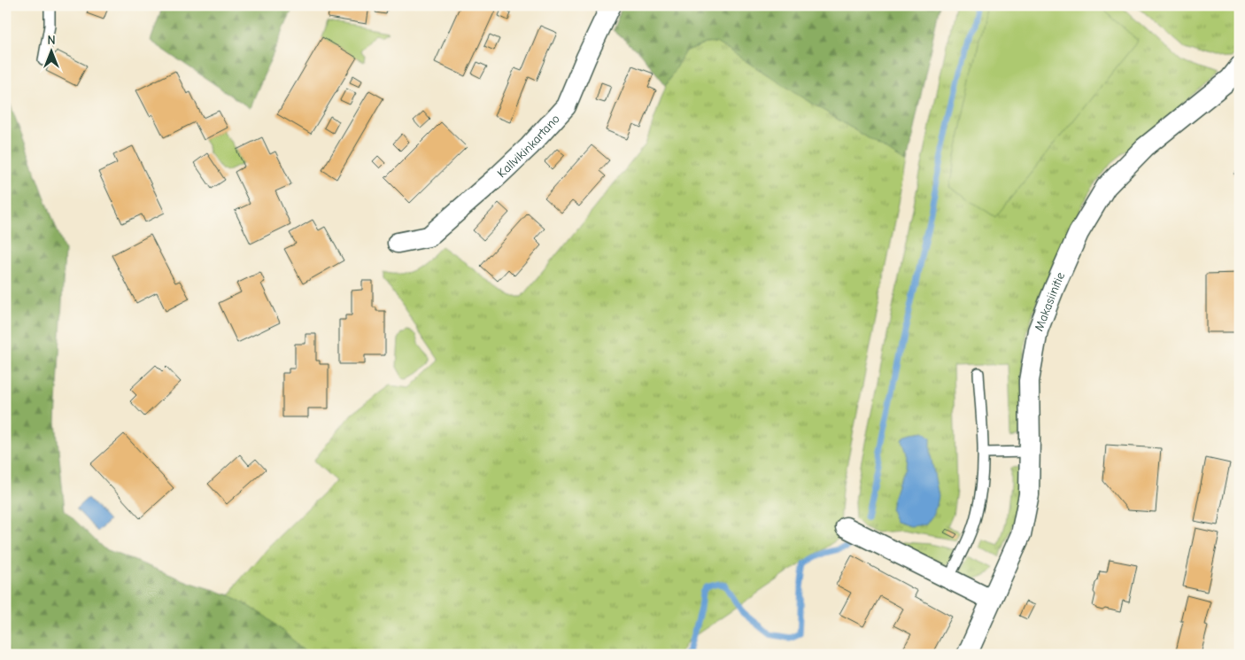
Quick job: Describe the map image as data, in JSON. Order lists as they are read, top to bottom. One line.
{"streets":{"street":["Kallvikinkartano","Makasiinitie"]},"north":"top"}
